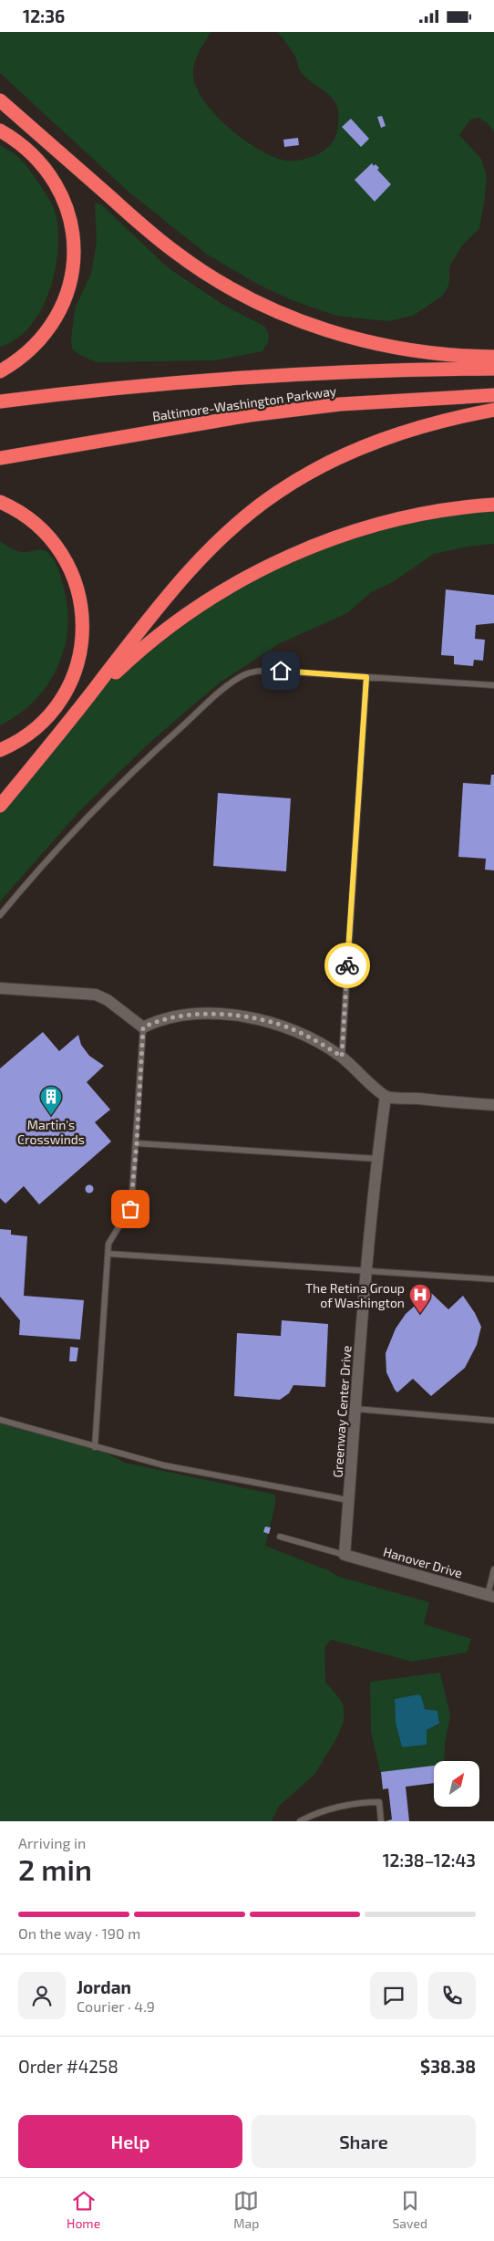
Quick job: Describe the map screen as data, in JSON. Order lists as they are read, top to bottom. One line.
{"streets":{"highway":["Baltimore-Washington Parkway"],"street":["Greenway Center Drive","Hanover Drive"]},"crossings":[["Greenway Center Drive","Hanover Drive"]],"places":{"building":["Martin's Crosswinds"],"hospital":["The Retina Group of Washington"]},"north":"top right","page":{"status":"12:36","heading":["2 min","Arriving in","12:38–12:43"],"panel":["Jordan","Courier · 4.9","Order #4258","$38.38"],"bar":"On the way · 190 m","buttons":["Help","Share"],"tabs":["Home","Map","Saved"]}}
